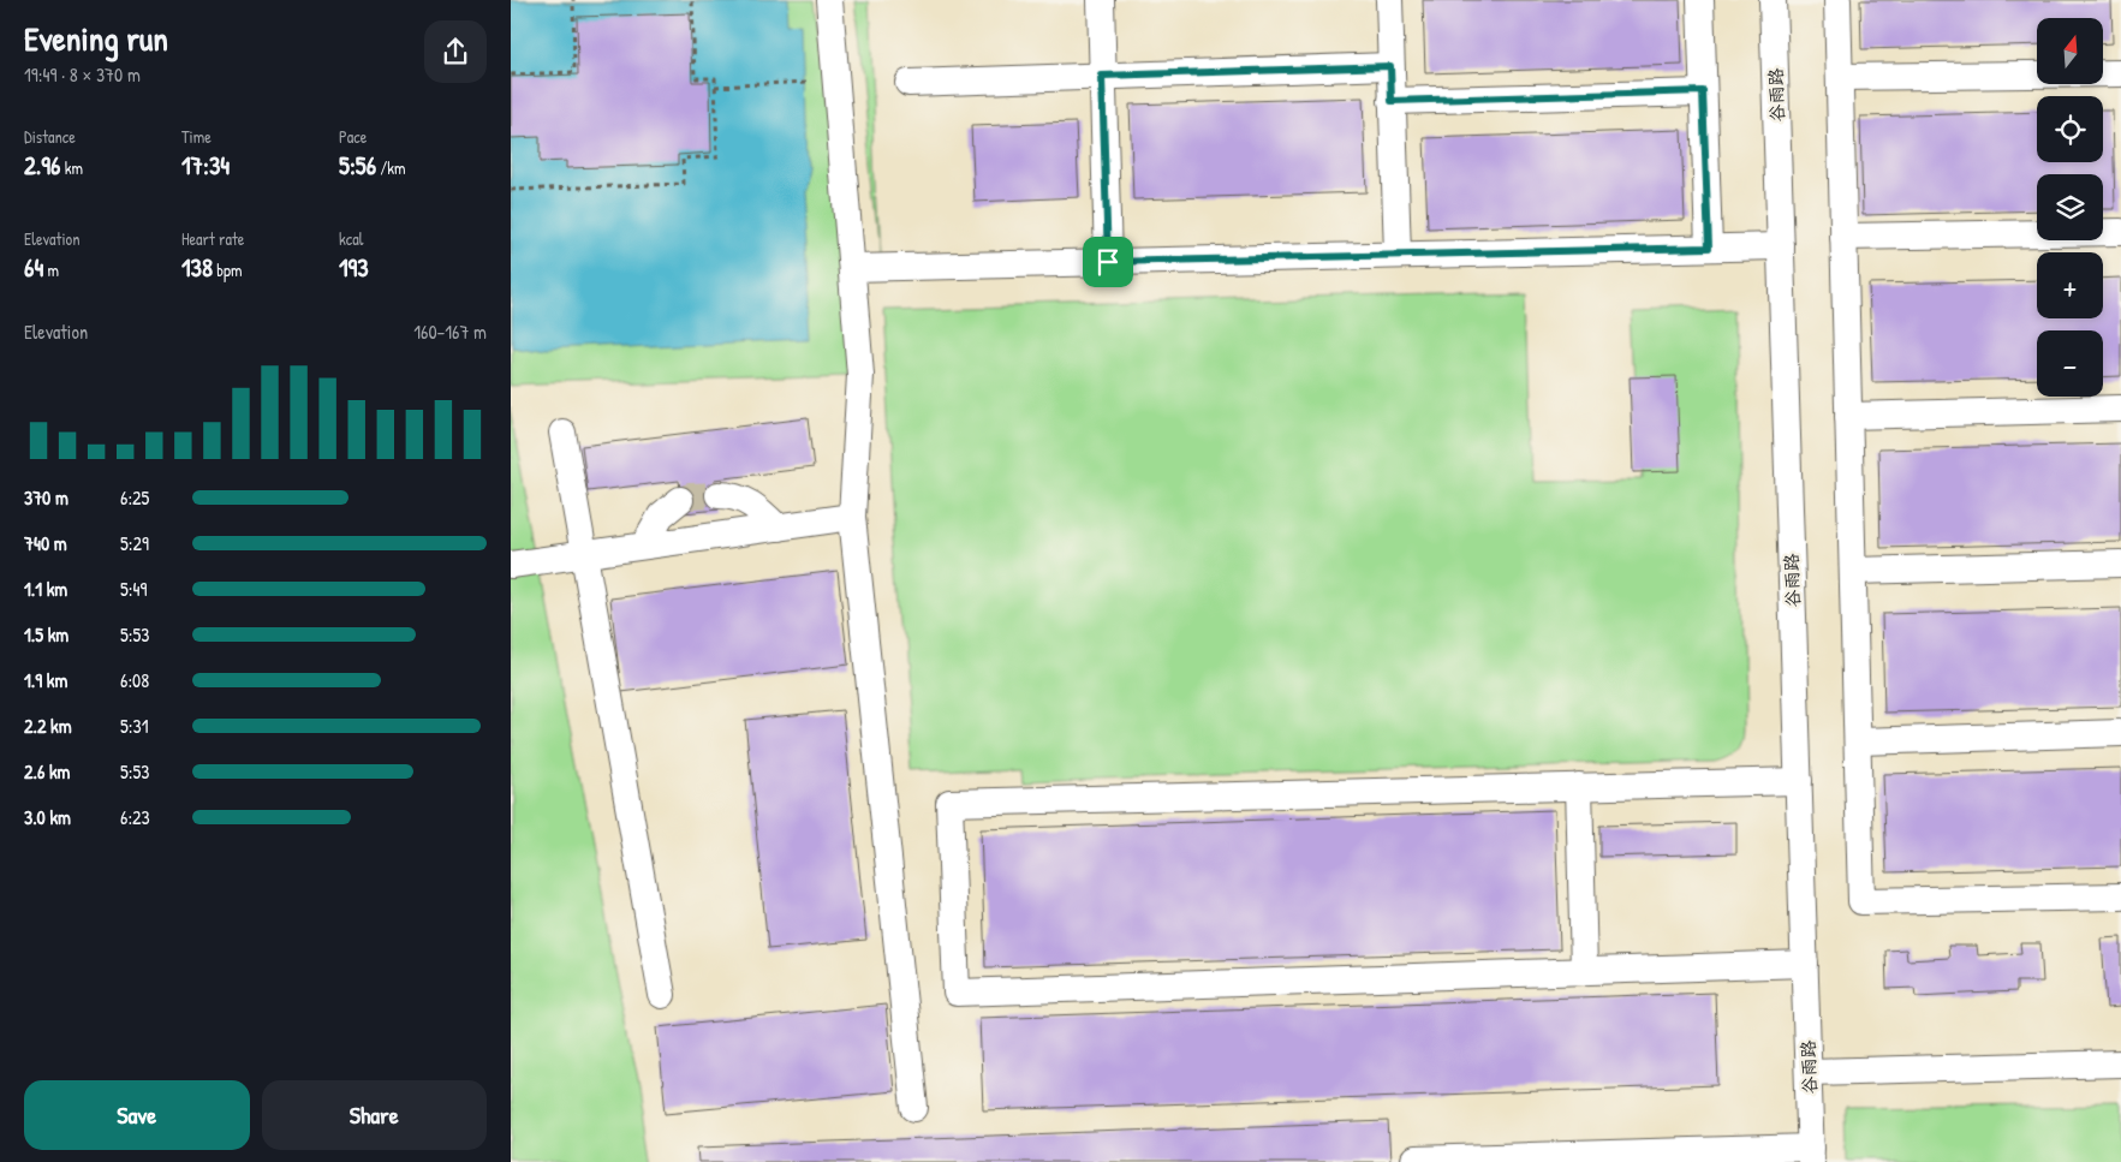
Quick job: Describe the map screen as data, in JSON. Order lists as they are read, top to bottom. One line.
{"streets":{"street":["谷雨路"]},"north":"top","page":{"heading":["Evening run","19:49 · 8 × 370 m"],"map_buttons":["+","−"],"stats":[["Distance","2.96 km"],["Time","17:34"],["Pace","5:56 /km"],["Elevation","64 m"],["Heart rate","138 bpm"],["kcal","193"]],"chart":["Elevation","160–167 m"],"list":[{"name":"370 m","note":"6:25"},{"name":"740 m","note":"5:29"},{"name":"1.1 km","note":"5:49"},{"name":"1.5 km","note":"5:53"},{"name":"1.9 km","note":"6:08"},{"name":"2.2 km","note":"5:31"},{"name":"2.6 km","note":"5:53"},{"name":"3.0 km","note":"6:23"}],"buttons":["Save","Share"]}}
